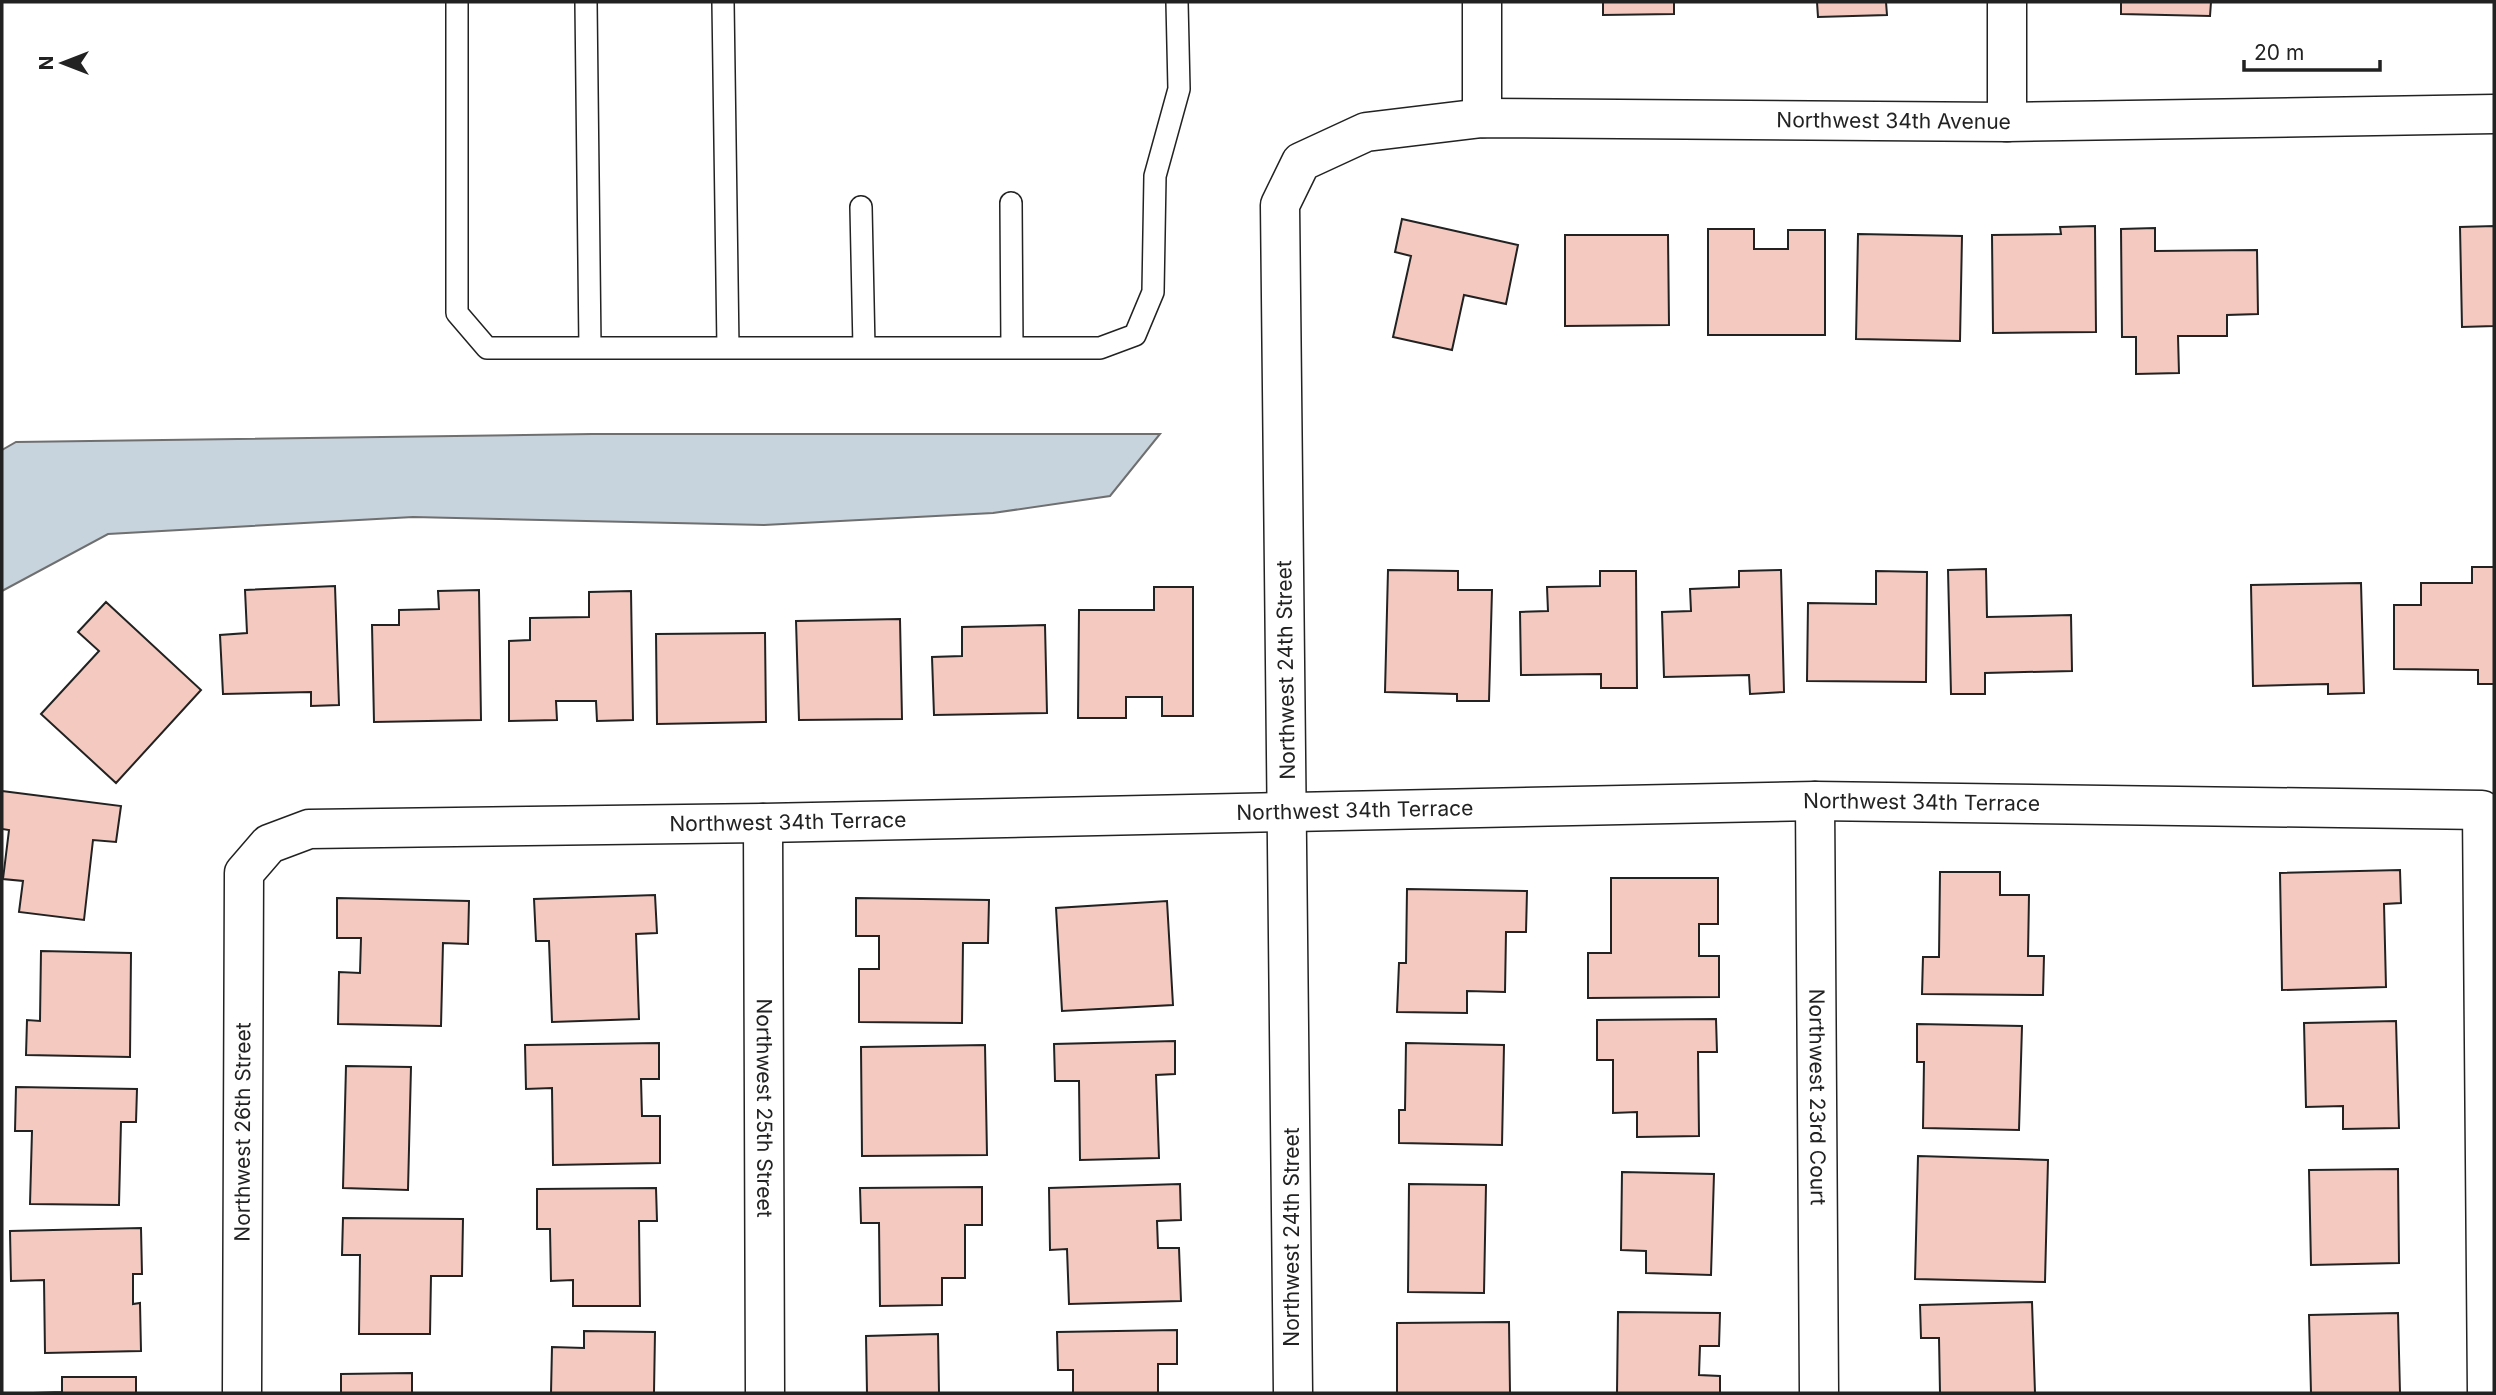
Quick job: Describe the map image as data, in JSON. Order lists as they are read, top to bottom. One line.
{"streets":{"street":["Northwest 34th Avenue","Northwest 24th Street","Northwest 34th Terrace","Northwest 23rd Court","Northwest 25th Street","Northwest 26th Street"]},"crossings":[["Northwest 34th Avenue","Northwest 24th Street"],["Northwest 24th Street","Northwest 34th Terrace"],["Northwest 34th Terrace","Northwest 23rd Court"],["Northwest 34th Terrace","Northwest 25th Street"],["Northwest 34th Terrace","Northwest 26th Street"]],"scale_bar":"20 m","north":"left"}
